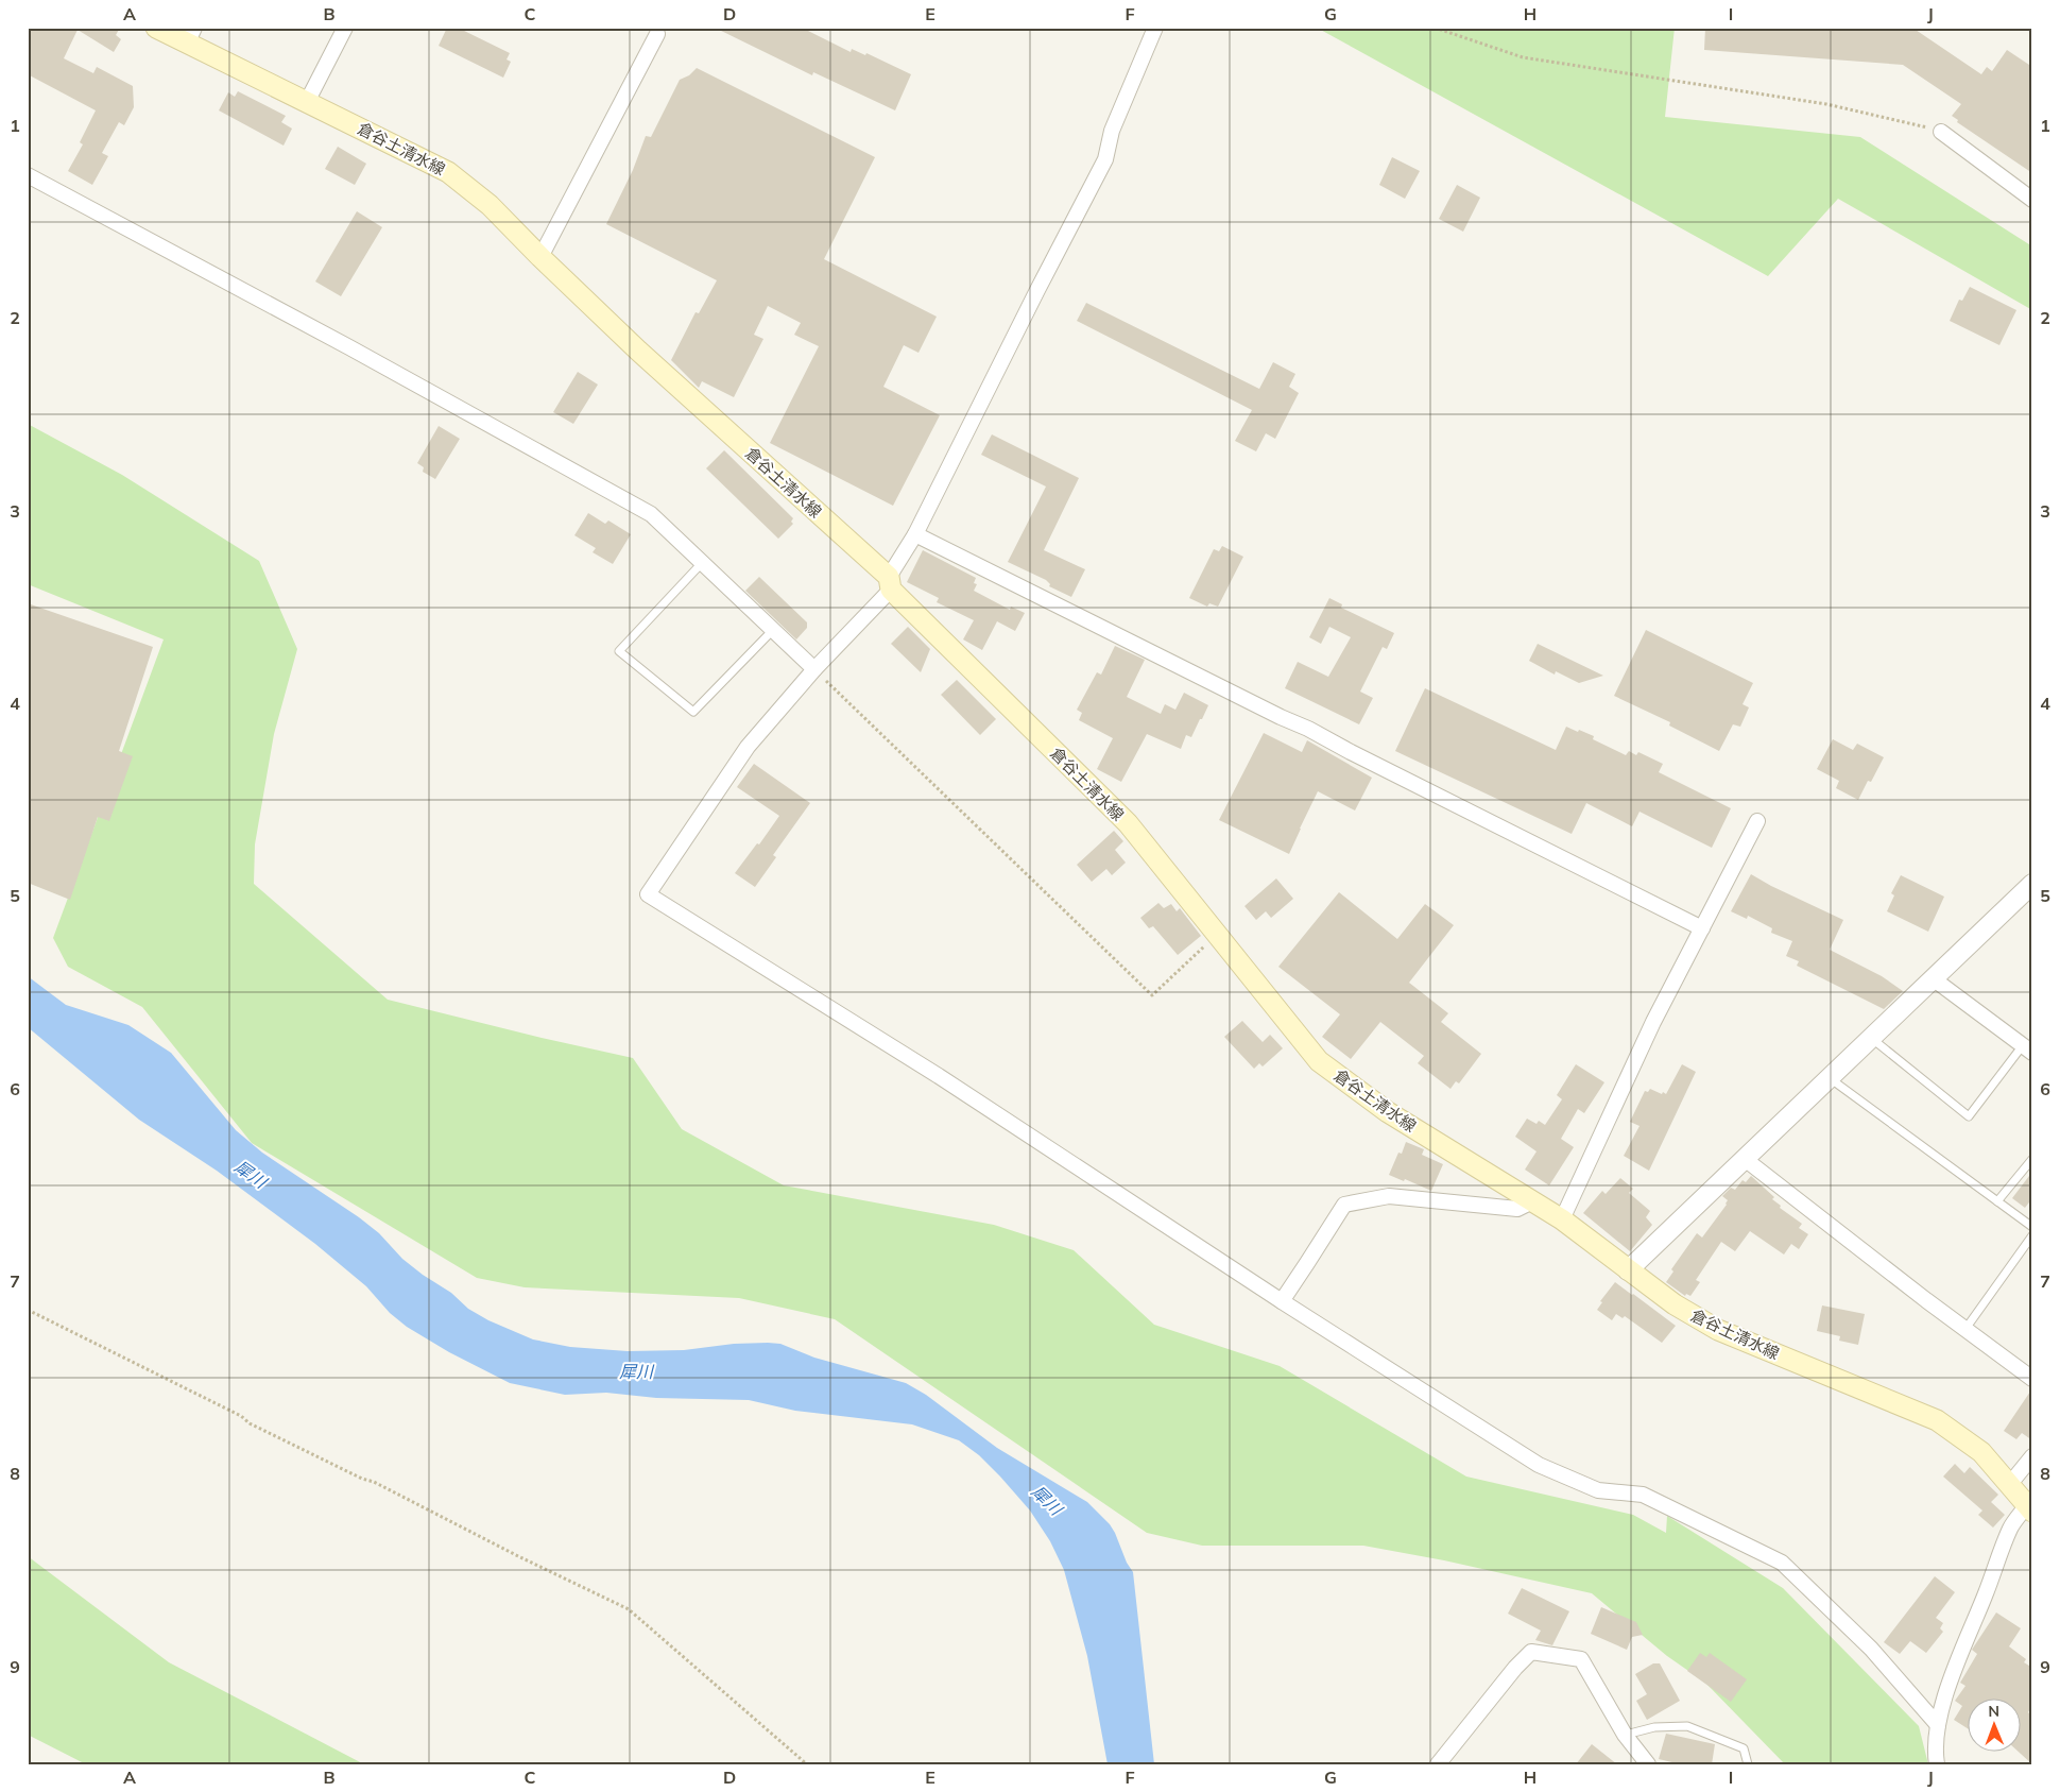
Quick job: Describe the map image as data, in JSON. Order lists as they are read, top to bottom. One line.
{"streets":{"main road":["倉谷土清水線"]},"water":["犀川"],"north":"top","grid":{"columns":["A","B","C","D","E","F","G","H","I","J"],"rows":["1","2","3","4","5","6","7","8","9"]}}
